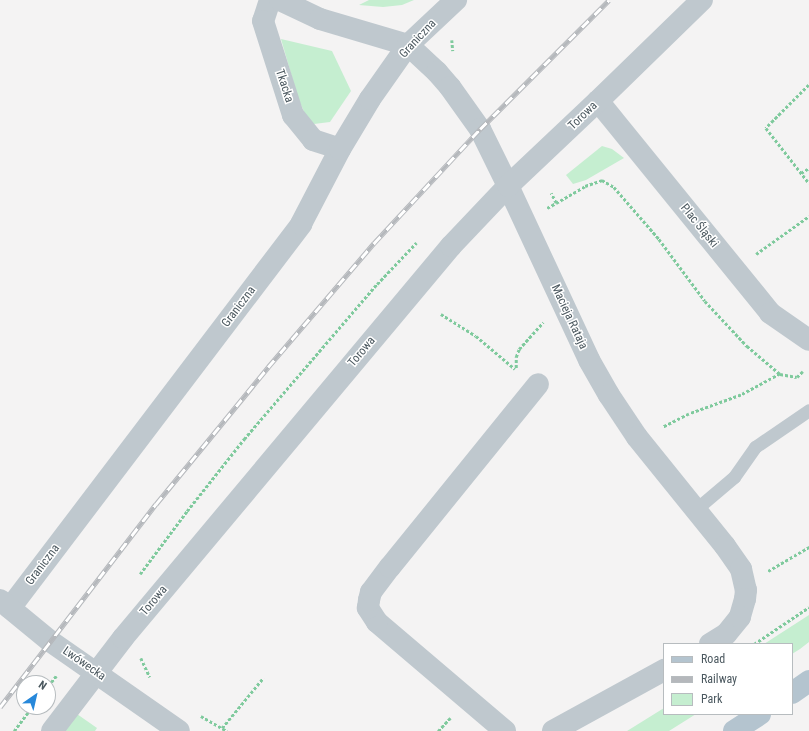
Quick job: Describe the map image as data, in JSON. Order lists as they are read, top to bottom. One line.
{"streets":{"street":["Graniczna","Tkacka","Torowa","Plac Śląski","Macieja Rataja","Lwówecka"]},"crossings":[["Graniczna","Tkacka"],["Graniczna","Macieja Rataja"],["Graniczna","Lwówecka"],["Torowa","Plac Śląski"],["Torowa","Macieja Rataja"],["Torowa","Lwówecka"]],"legend":["Road","Railway","Park"],"north":"top right"}
